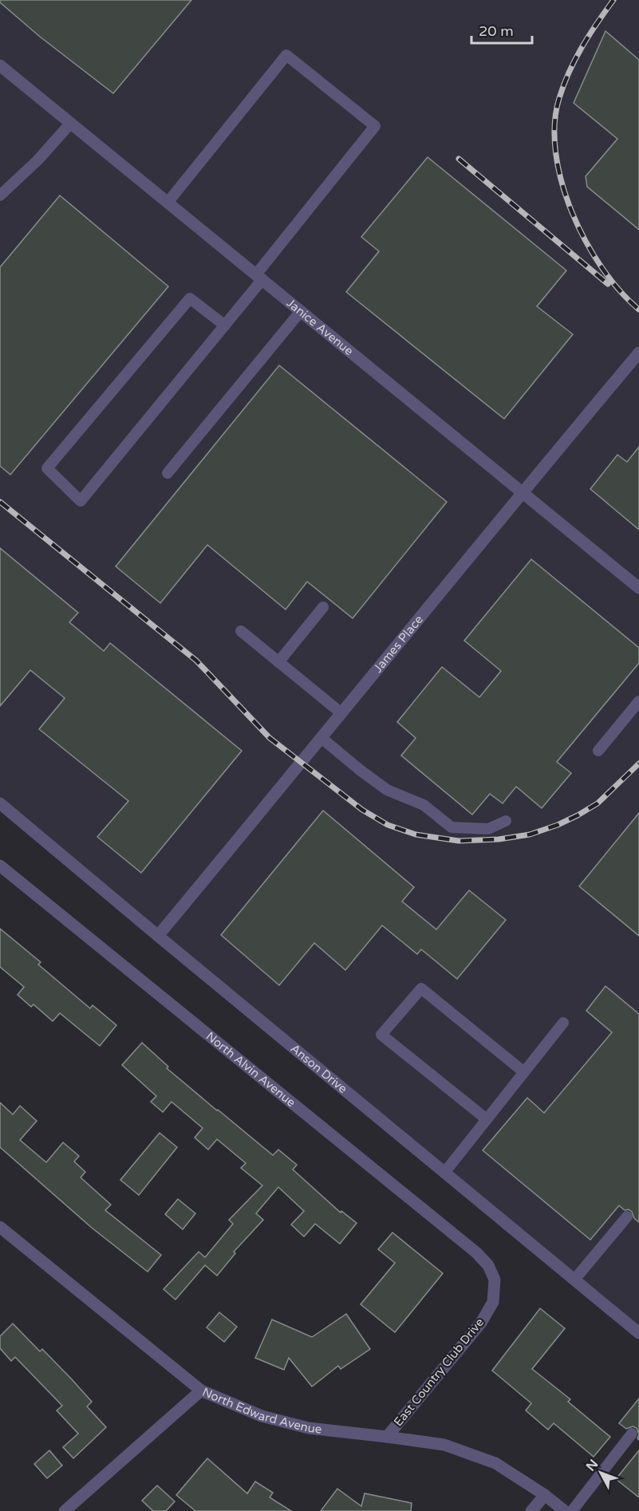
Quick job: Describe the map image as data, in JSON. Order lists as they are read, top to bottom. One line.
{"streets":{"street":["Janice Avenue","James Place","Anson Drive","North Alvin Avenue","East Country Club Drive","North Edward Avenue"]},"crossings":[["Janice Avenue","James Place"],["James Place","Anson Drive"],["North Alvin Avenue","East Country Club Drive"],["East Country Club Drive","North Edward Avenue"]],"scale_bar":"20 m","north":"top left"}
